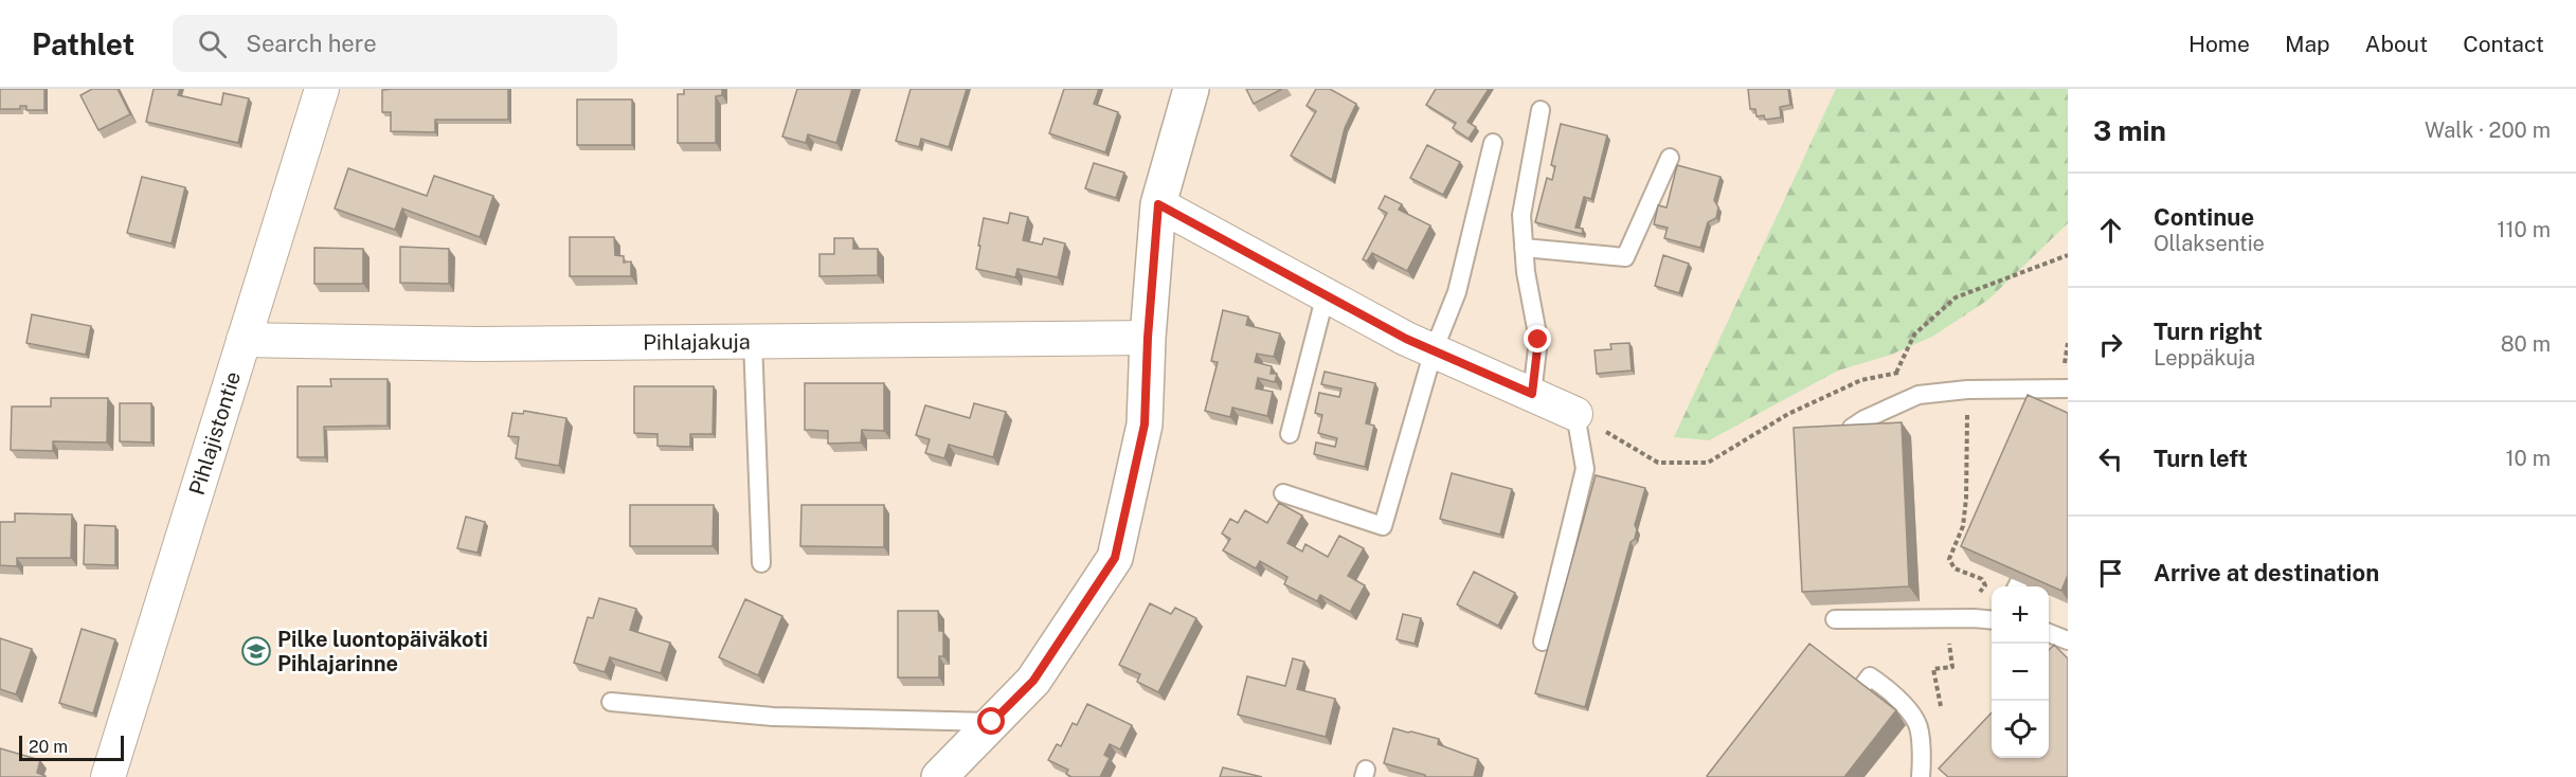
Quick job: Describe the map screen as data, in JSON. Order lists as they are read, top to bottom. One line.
{"streets":{"street":["Pihlajakuja","Pihlajistontie"]},"crossings":[["Pihlajakuja","Pihlajistontie"]],"places":{"school or university":["Pilke luontopäiväkoti Pihlajarinne"]},"scale_bar":"20 m","page":{"header":"Pathlet","search":"Search here","nav":["Home","Map","About","Contact"],"heading":["3 min","Walk · 200 m"],"list":[["Continue","Ollaksentie","110 m"],["Turn right","Leppäkuja","80 m"],["Turn left","10 m"],"Arrive at destination"],"map_buttons":["+","−"],"scale":"20 m"}}
